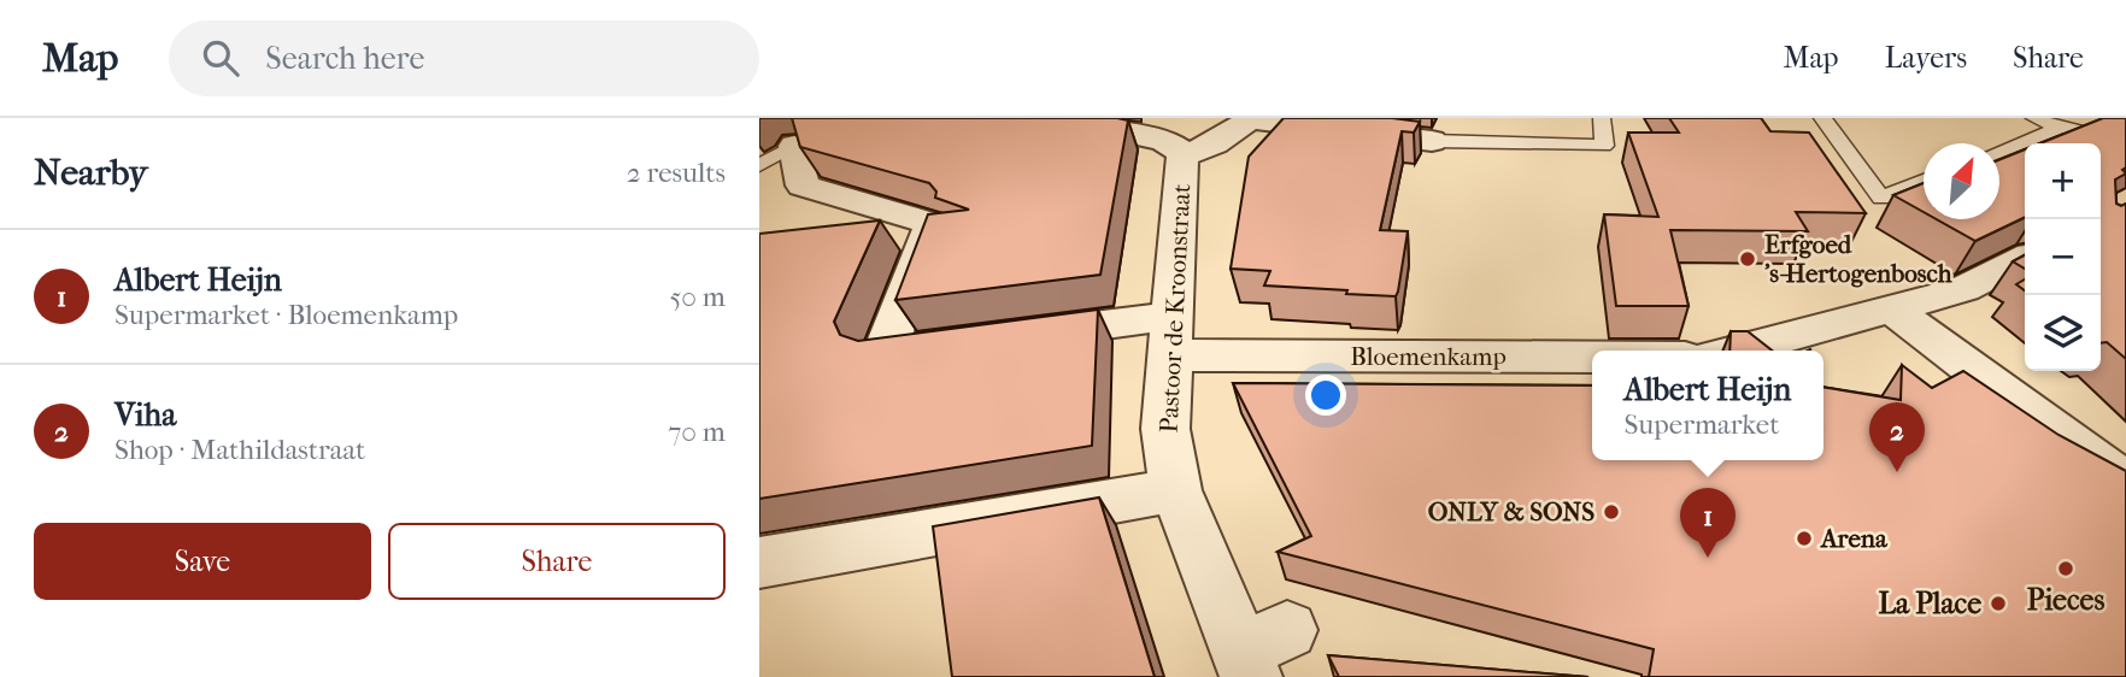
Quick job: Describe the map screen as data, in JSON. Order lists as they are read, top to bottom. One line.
{"streets":{"street":["Pastoor de Kroonstraat","Bloemenkamp"]},"crossings":[["Pastoor de Kroonstraat","Bloemenkamp"]],"places":["Erfgoed 's-Hertogenbosch","ONLY & SONS","Arena","Pieces","La Place"],"north":"top right","page":{"header":"Map","search":"Search here","nav":["Map","Layers","Share"],"heading":["Nearby","2 results"],"map_buttons":["+","−"],"list":[{"mark":"1","name":"Albert Heijn","note":"Supermarket · Bloemenkamp","value":"50 m"},{"mark":"2","name":"Viha","note":"Shop · Mathildastraat","value":"70 m"}],"popup":["Albert Heijn","Supermarket"],"pins":["2","1"],"buttons":["Save","Share"]}}
